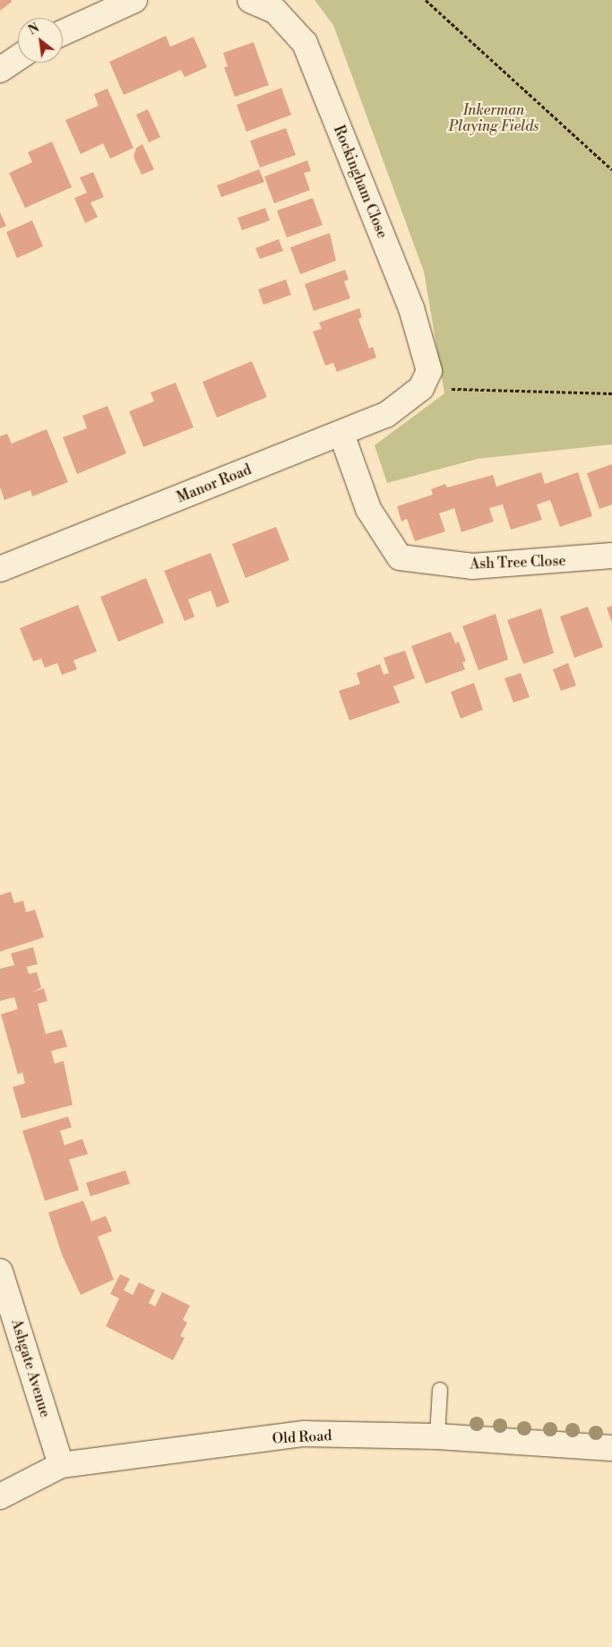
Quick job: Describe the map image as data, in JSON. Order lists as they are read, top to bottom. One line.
{"streets":{"street":["Rockingham Close","Manor Road","Ash Tree Close","Ashgate Avenue","Old Road"]},"crossings":[["Rockingham Close","Manor Road"],["Manor Road","Ash Tree Close"],["Ashgate Avenue","Old Road"]],"parks":["Inkerman Playing Fields"],"north":"top left"}
